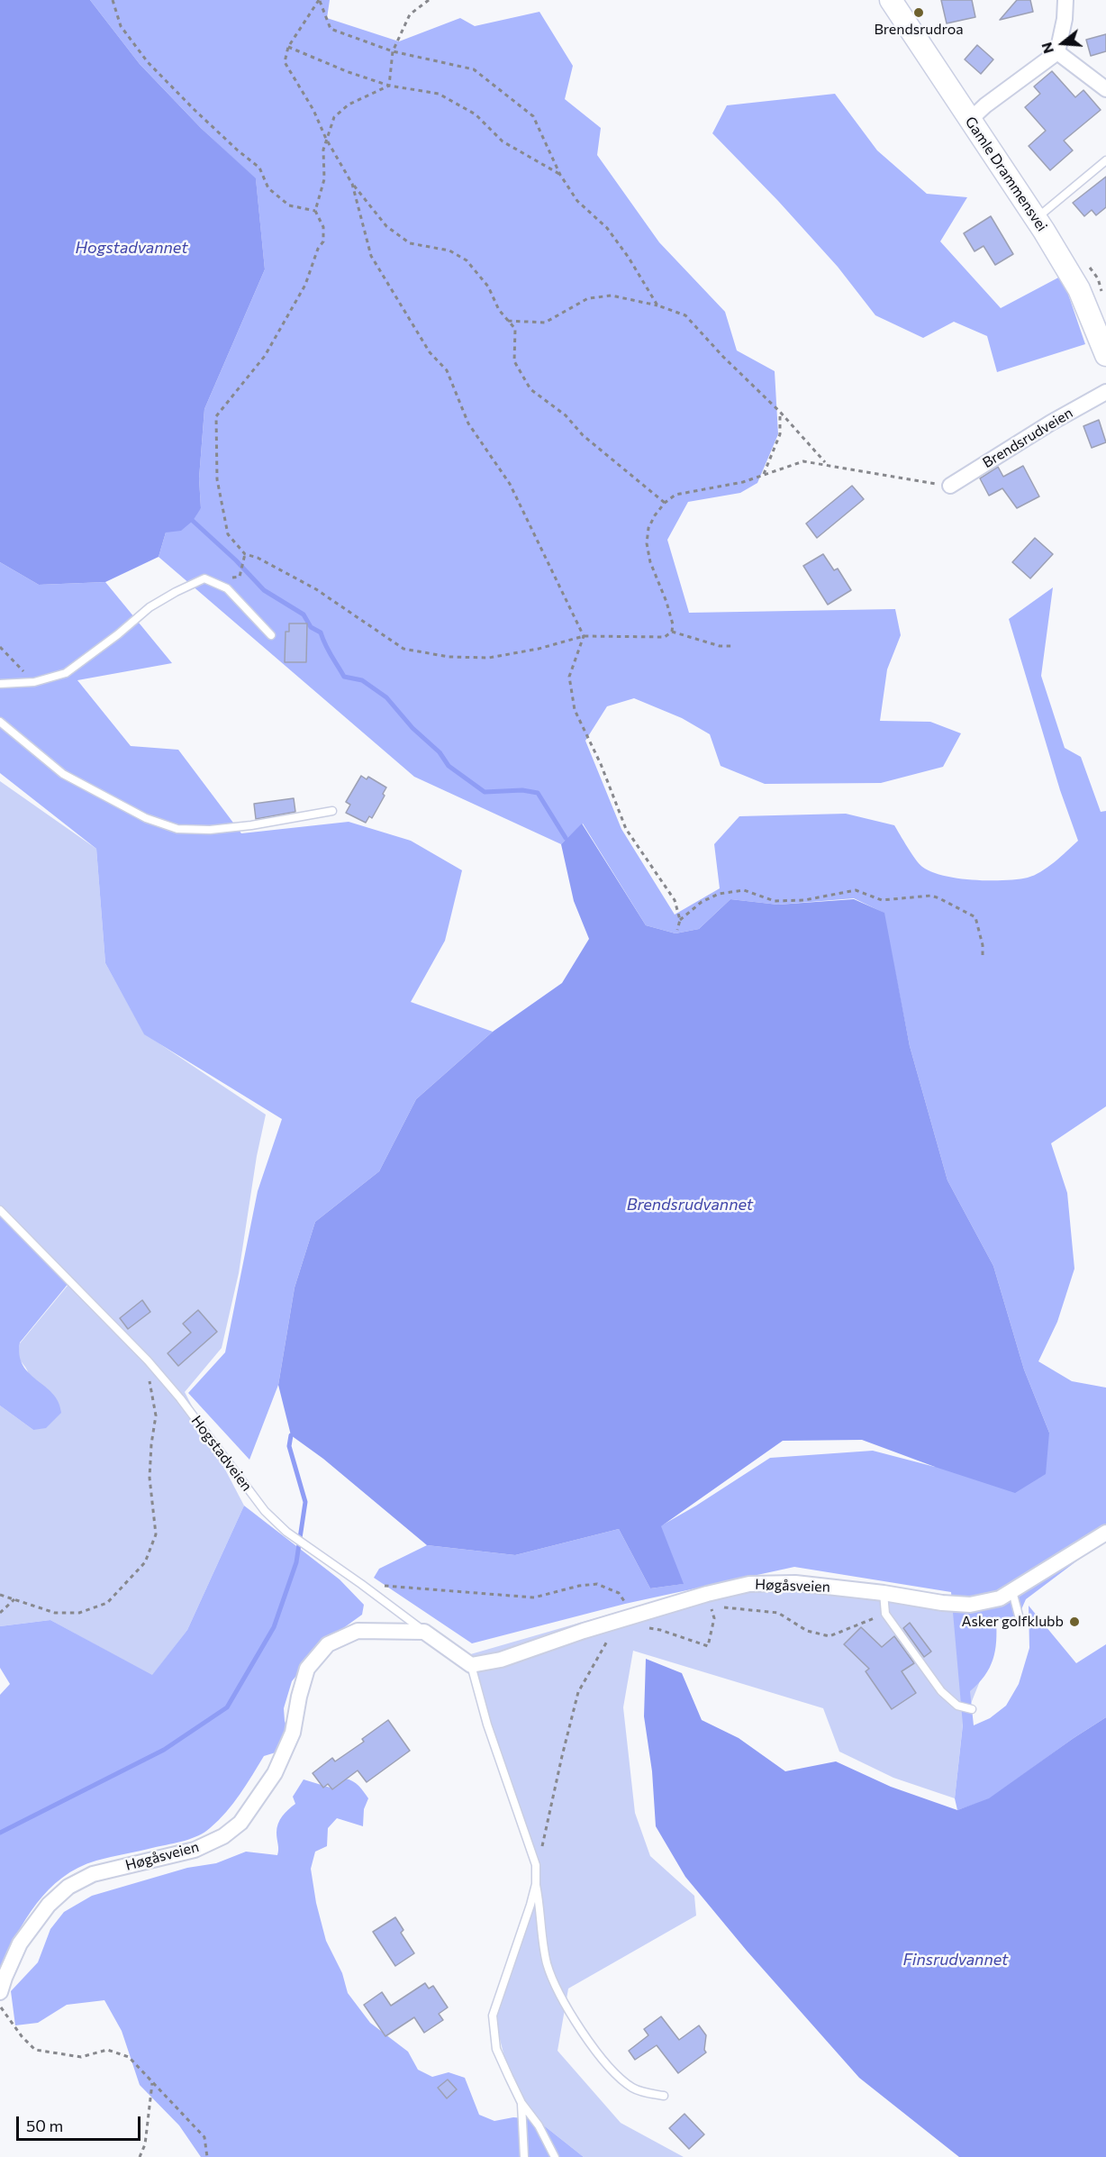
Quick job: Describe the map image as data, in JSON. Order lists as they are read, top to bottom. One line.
{"streets":{"main road":["Gamle Drammensvei"],"street":["Brendsrudveien","Hogstadveien","Høgåsveien"]},"crossings":[["Hogstadveien","Høgåsveien"]],"water":["Hogstadvannet","Brendsrudvannet","Finsrudvannet"],"places":["Brendsrudroa","Asker golfklubb"],"scale_bar":"50 m","north":"left"}
